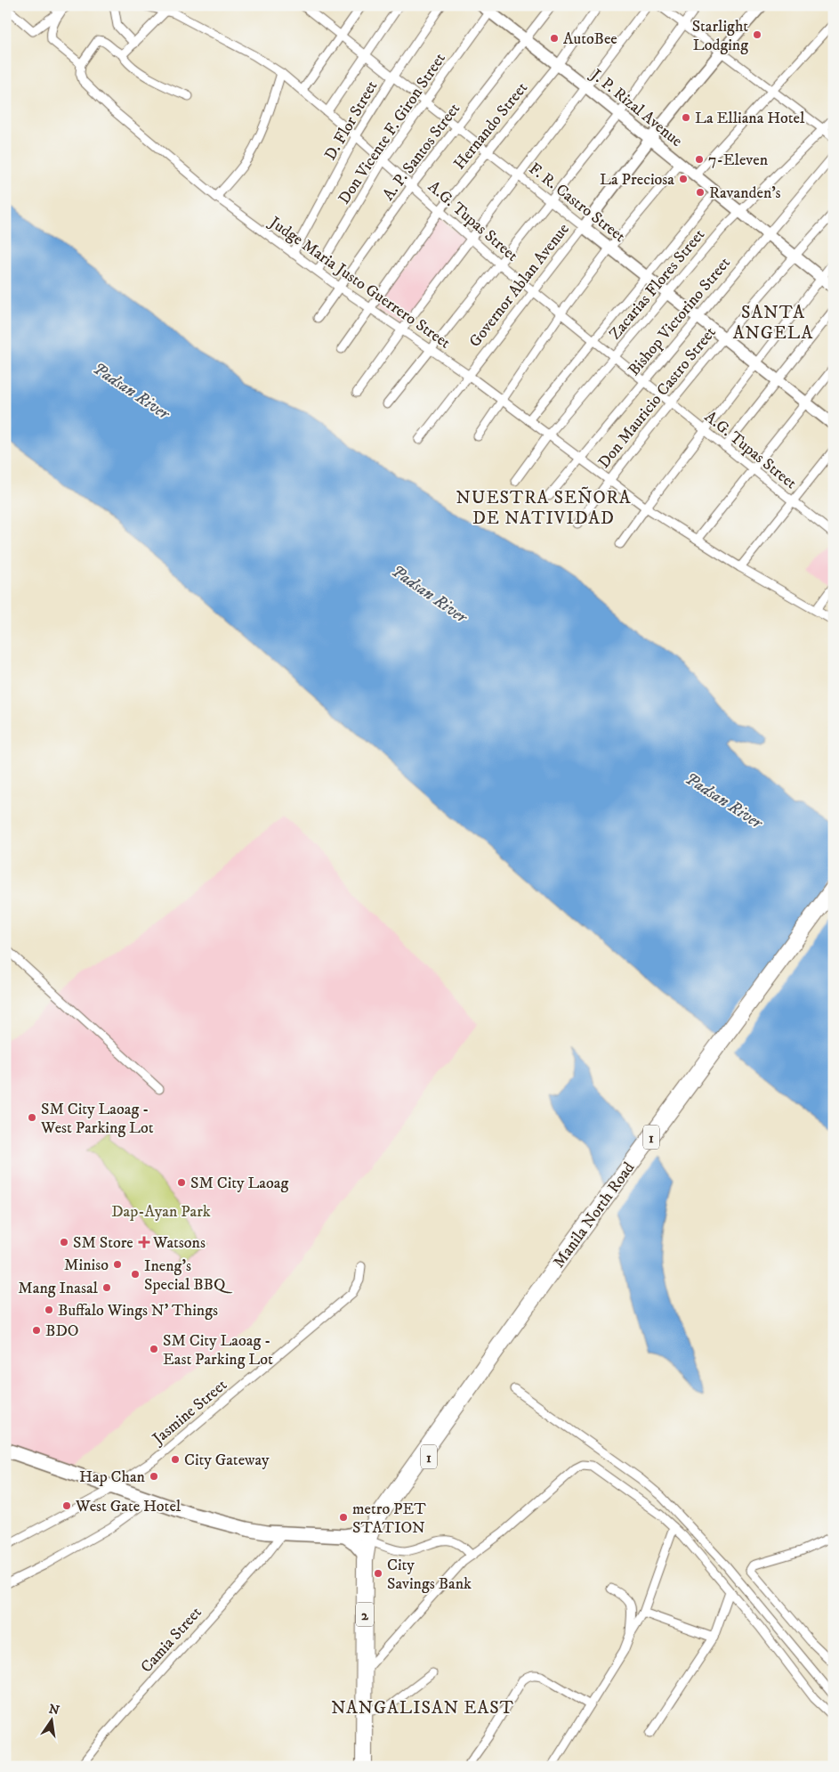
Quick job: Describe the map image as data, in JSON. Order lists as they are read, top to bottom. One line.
{"streets":{"highway":["1","Manila North Road","2"],"main road":["J. P. Rizal Avenue","F. R. Castro Street","Governor Ablan Avenue"],"street":["D. Flor Street","Hernando Street","Don Vicente F. Giron Street","A. P. Santos Street","A.G. Tupas Street","Judge Maria Justo Guerrero Street","Zacarias Flores Street","Bishop Victorino Street","Don Mauricio Castro Street","Jasmine Street","Camia Street"]},"crossings":[["J. P. Rizal Avenue","Hernando Street"],["J. P. Rizal Avenue","Don Vicente F. Giron Street"],["J. P. Rizal Avenue","A. P. Santos Street"],["J. P. Rizal Avenue","Zacarias Flores Street"],["J. P. Rizal Avenue","Governor Ablan Avenue"],["J. P. Rizal Avenue","Bishop Victorino Street"],["J. P. Rizal Avenue","Don Mauricio Castro Street"],["D. Flor Street","F. R. Castro Street"],["D. Flor Street","A.G. Tupas Street"],["D. Flor Street","Judge Maria Justo Guerrero Street"],["Hernando Street","F. R. Castro Street"],["Hernando Street","A.G. Tupas Street"],["Hernando Street","Judge Maria Justo Guerrero Street"],["Don Vicente F. Giron Street","F. R. Castro Street"],["Don Vicente F. Giron Street","A.G. Tupas Street"],["Don Vicente F. Giron Street","Judge Maria Justo Guerrero Street"],["A. P. Santos Street","F. R. Castro Street"],["A. P. Santos Street","A.G. Tupas Street"],["A. P. Santos Street","Judge Maria Justo Guerrero Street"],["F. R. Castro Street","Zacarias Flores Street"],["F. R. Castro Street","Governor Ablan Avenue"],["F. R. Castro Street","Bishop Victorino Street"],["F. R. Castro Street","Don Mauricio Castro Street"],["A.G. Tupas Street","Zacarias Flores Street"],["A.G. Tupas Street","Governor Ablan Avenue"],["A.G. Tupas Street","Bishop Victorino Street"],["A.G. Tupas Street","Don Mauricio Castro Street"],["Judge Maria Justo Guerrero Street","Zacarias Flores Street"],["Judge Maria Justo Guerrero Street","Governor Ablan Avenue"],["Judge Maria Justo Guerrero Street","Bishop Victorino Street"],["Judge Maria Justo Guerrero Street","Don Mauricio Castro Street"]],"districts":["SANTA ANGELA","NUESTRA SEÑORA DE NATIVIDAD","NANGALISAN EAST"],"water":["Padsan River"],"parks":["Dap-Ayan Park"],"places":{"other":["Starlight Lodging","AutoBee","La Elliana Hotel","7-Eleven","La Preciosa","Ravanden's","SM City Laoag - West Parking Lot","SM City Laoag","SM Store","Miniso","Ineng’s Special BBQ","Mang Inasal","Buffalo Wings N' Things","BDO","SM City Laoag - East Parking Lot","City Gateway","Hap Chan","West Gate Hotel","metro PET STATION","City Savings Bank"],"health":["Watsons"]},"north":"top"}
